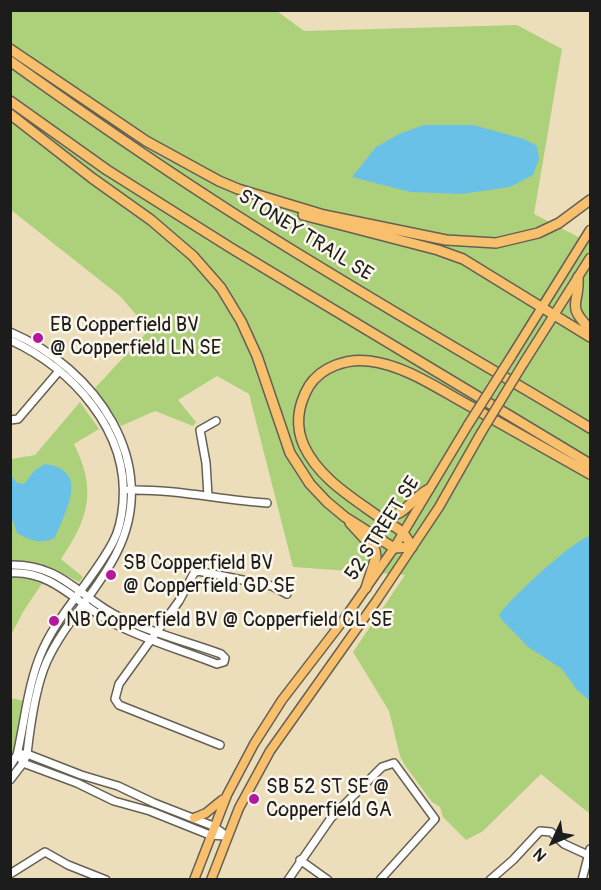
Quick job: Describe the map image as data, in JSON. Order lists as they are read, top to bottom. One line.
{"streets":{"highway":["STONEY TRAIL SE"],"main road":["52 STREET SE"]},"places":["EB Copperfield BV @ Copperfield LN SE","SB Copperfield BV @ Copperfield GD SE","NB Copperfield BV @ Copperfield CL SE","SB 52 ST SE @ Copperfield GA"],"north":"bottom left"}
